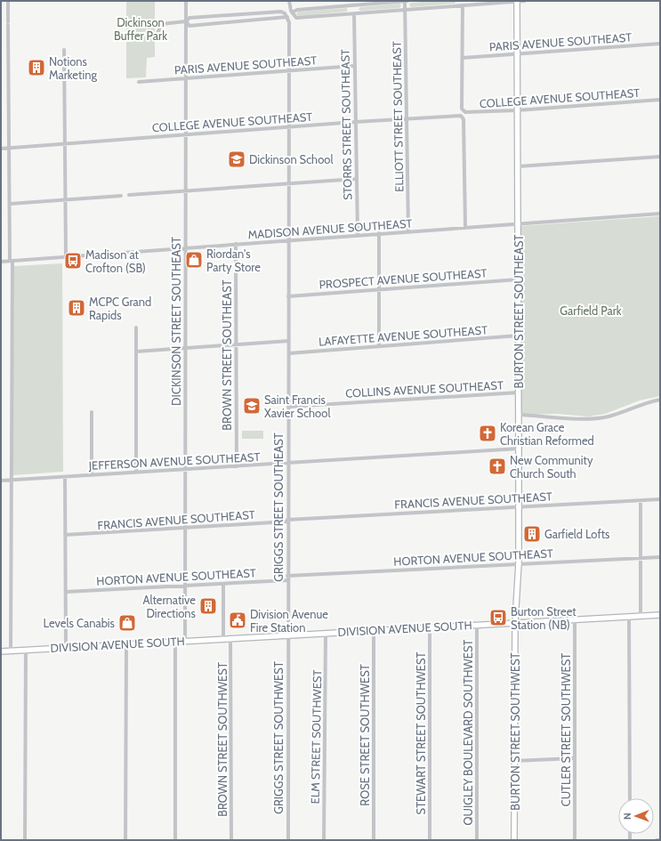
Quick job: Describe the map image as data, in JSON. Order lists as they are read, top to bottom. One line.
{"streets":{"main road":["BURTON STREET SOUTHEAST","DIVISION AVENUE SOUTH","BURTON STREET SOUTHWEST"],"street":["PARIS AVENUE SOUTHEAST","COLLEGE AVENUE SOUTHEAST","ELLIOTT STREET SOUTHEAST","STORRS STREET SOUTHEAST","MADISON AVENUE SOUTHEAST","PROSPECT AVENUE SOUTHEAST","DICKINSON STREET SOUTHEAST","LAFAYETTE AVENUE SOUTHEAST","BROWN STREET SOUTHEAST","COLLINS AVENUE SOUTHEAST","JEFFERSON AVENUE SOUTHEAST","FRANCIS AVENUE SOUTHEAST","GRIGGS STREET SOUTHEAST","HORTON AVENUE SOUTHEAST","CUTLER STREET SOUTHWEST","QUIGLEY BOULEVARD SOUTHWEST","STEWART STREET SOUTHWEST","ROSE STREET SOUTHWEST","ELM STREET SOUTHWEST","GRIGGS STREET SOUTHWEST","BROWN STREET SOUTHWEST"]},"crossings":[["PARIS AVENUE SOUTHEAST","COLLEGE AVENUE SOUTHEAST"],["PARIS AVENUE SOUTHEAST","STORRS STREET SOUTHEAST"],["PARIS AVENUE SOUTHEAST","BURTON STREET SOUTHEAST"],["PARIS AVENUE SOUTHEAST","DICKINSON STREET SOUTHEAST"],["PARIS AVENUE SOUTHEAST","GRIGGS STREET SOUTHEAST"],["COLLEGE AVENUE SOUTHEAST","ELLIOTT STREET SOUTHEAST"],["COLLEGE AVENUE SOUTHEAST","STORRS STREET SOUTHEAST"],["COLLEGE AVENUE SOUTHEAST","MADISON AVENUE SOUTHEAST"],["COLLEGE AVENUE SOUTHEAST","BURTON STREET SOUTHEAST"],["COLLEGE AVENUE SOUTHEAST","DICKINSON STREET SOUTHEAST"],["COLLEGE AVENUE SOUTHEAST","GRIGGS STREET SOUTHEAST"],["ELLIOTT STREET SOUTHEAST","MADISON AVENUE SOUTHEAST"],["STORRS STREET SOUTHEAST","MADISON AVENUE SOUTHEAST"],["MADISON AVENUE SOUTHEAST","BURTON STREET SOUTHEAST"],["MADISON AVENUE SOUTHEAST","DICKINSON STREET SOUTHEAST"],["MADISON AVENUE SOUTHEAST","BROWN STREET SOUTHEAST"],["MADISON AVENUE SOUTHEAST","GRIGGS STREET SOUTHEAST"],["PROSPECT AVENUE SOUTHEAST","BURTON STREET SOUTHEAST"],["PROSPECT AVENUE SOUTHEAST","GRIGGS STREET SOUTHEAST"],["BURTON STREET SOUTHEAST","LAFAYETTE AVENUE SOUTHEAST"],["BURTON STREET SOUTHEAST","COLLINS AVENUE SOUTHEAST"],["BURTON STREET SOUTHEAST","JEFFERSON AVENUE SOUTHEAST"],["BURTON STREET SOUTHEAST","FRANCIS AVENUE SOUTHEAST"],["BURTON STREET SOUTHEAST","HORTON AVENUE SOUTHEAST"],["BURTON STREET SOUTHEAST","DIVISION AVENUE SOUTH"],["BURTON STREET SOUTHEAST","BURTON STREET SOUTHWEST"],["DICKINSON STREET SOUTHEAST","JEFFERSON AVENUE SOUTHEAST"],["DICKINSON STREET SOUTHEAST","FRANCIS AVENUE SOUTHEAST"],["DICKINSON STREET SOUTHEAST","HORTON AVENUE SOUTHEAST"],["DICKINSON STREET SOUTHEAST","DIVISION AVENUE SOUTH"],["LAFAYETTE AVENUE SOUTHEAST","GRIGGS STREET SOUTHEAST"],["BROWN STREET SOUTHEAST","JEFFERSON AVENUE SOUTHEAST"],["COLLINS AVENUE SOUTHEAST","GRIGGS STREET SOUTHEAST"],["JEFFERSON AVENUE SOUTHEAST","GRIGGS STREET SOUTHEAST"],["FRANCIS AVENUE SOUTHEAST","GRIGGS STREET SOUTHEAST"],["GRIGGS STREET SOUTHEAST","HORTON AVENUE SOUTHEAST"],["GRIGGS STREET SOUTHEAST","DIVISION AVENUE SOUTH"],["GRIGGS STREET SOUTHEAST","GRIGGS STREET SOUTHWEST"],["DIVISION AVENUE SOUTH","CUTLER STREET SOUTHWEST"],["DIVISION AVENUE SOUTH","BURTON STREET SOUTHWEST"],["DIVISION AVENUE SOUTH","QUIGLEY BOULEVARD SOUTHWEST"],["DIVISION AVENUE SOUTH","STEWART STREET SOUTHWEST"],["DIVISION AVENUE SOUTH","ROSE STREET SOUTHWEST"],["DIVISION AVENUE SOUTH","ELM STREET SOUTHWEST"],["DIVISION AVENUE SOUTH","GRIGGS STREET SOUTHWEST"],["DIVISION AVENUE SOUTH","BROWN STREET SOUTHWEST"]],"parks":["Dickinson Buffer Park","Garfield Park"],"places":{"building":["Notions Marketing","MCPC Grand Rapids","Garfield Lofts","Alternative Directions"],"school or university":["Dickinson School","Saint Francis Xavier School"],"shop":["Riordan's Party Store","Levels Canabis"],"bus stop":["Madison at Crofton (SB)","Burton Street Station (NB)"],"church":["Korean Grace Christian Reformed","New Community Church South"],"public building":["Division Avenue Fire Station"]},"north":"left"}
